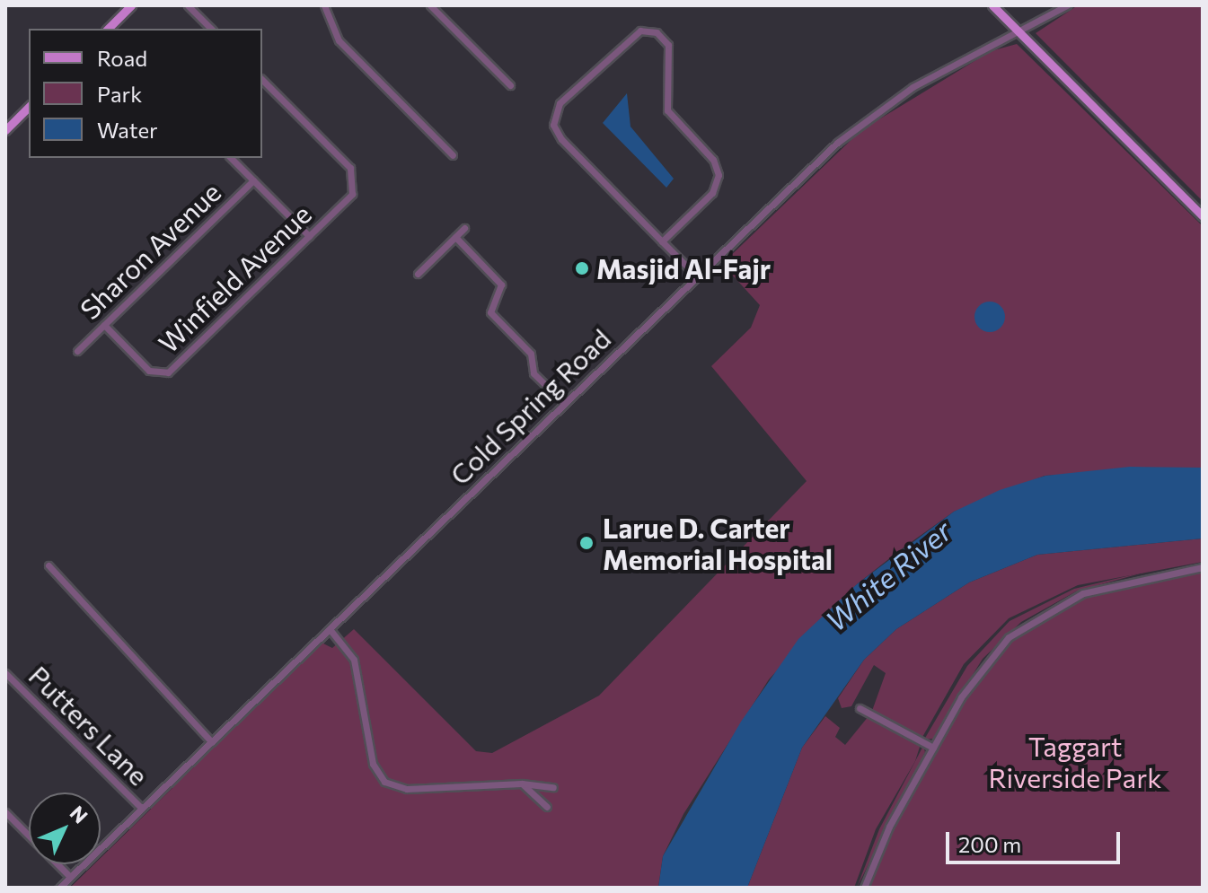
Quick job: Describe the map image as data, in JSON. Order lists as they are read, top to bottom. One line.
{"streets":{"street":["Sharon Avenue","Winfield Avenue","Cold Spring Road","Putters Lane"]},"crossings":[["Sharon Avenue","Winfield Avenue"],["Cold Spring Road","Putters Lane"]],"water":["White River"],"parks":["Taggart Riverside Park"],"places":["Masjid Al-Fajr","Larue D. Carter Memorial Hospital"],"legend":["Road","Park","Water"],"scale_bar":"200 m","north":"top right"}
